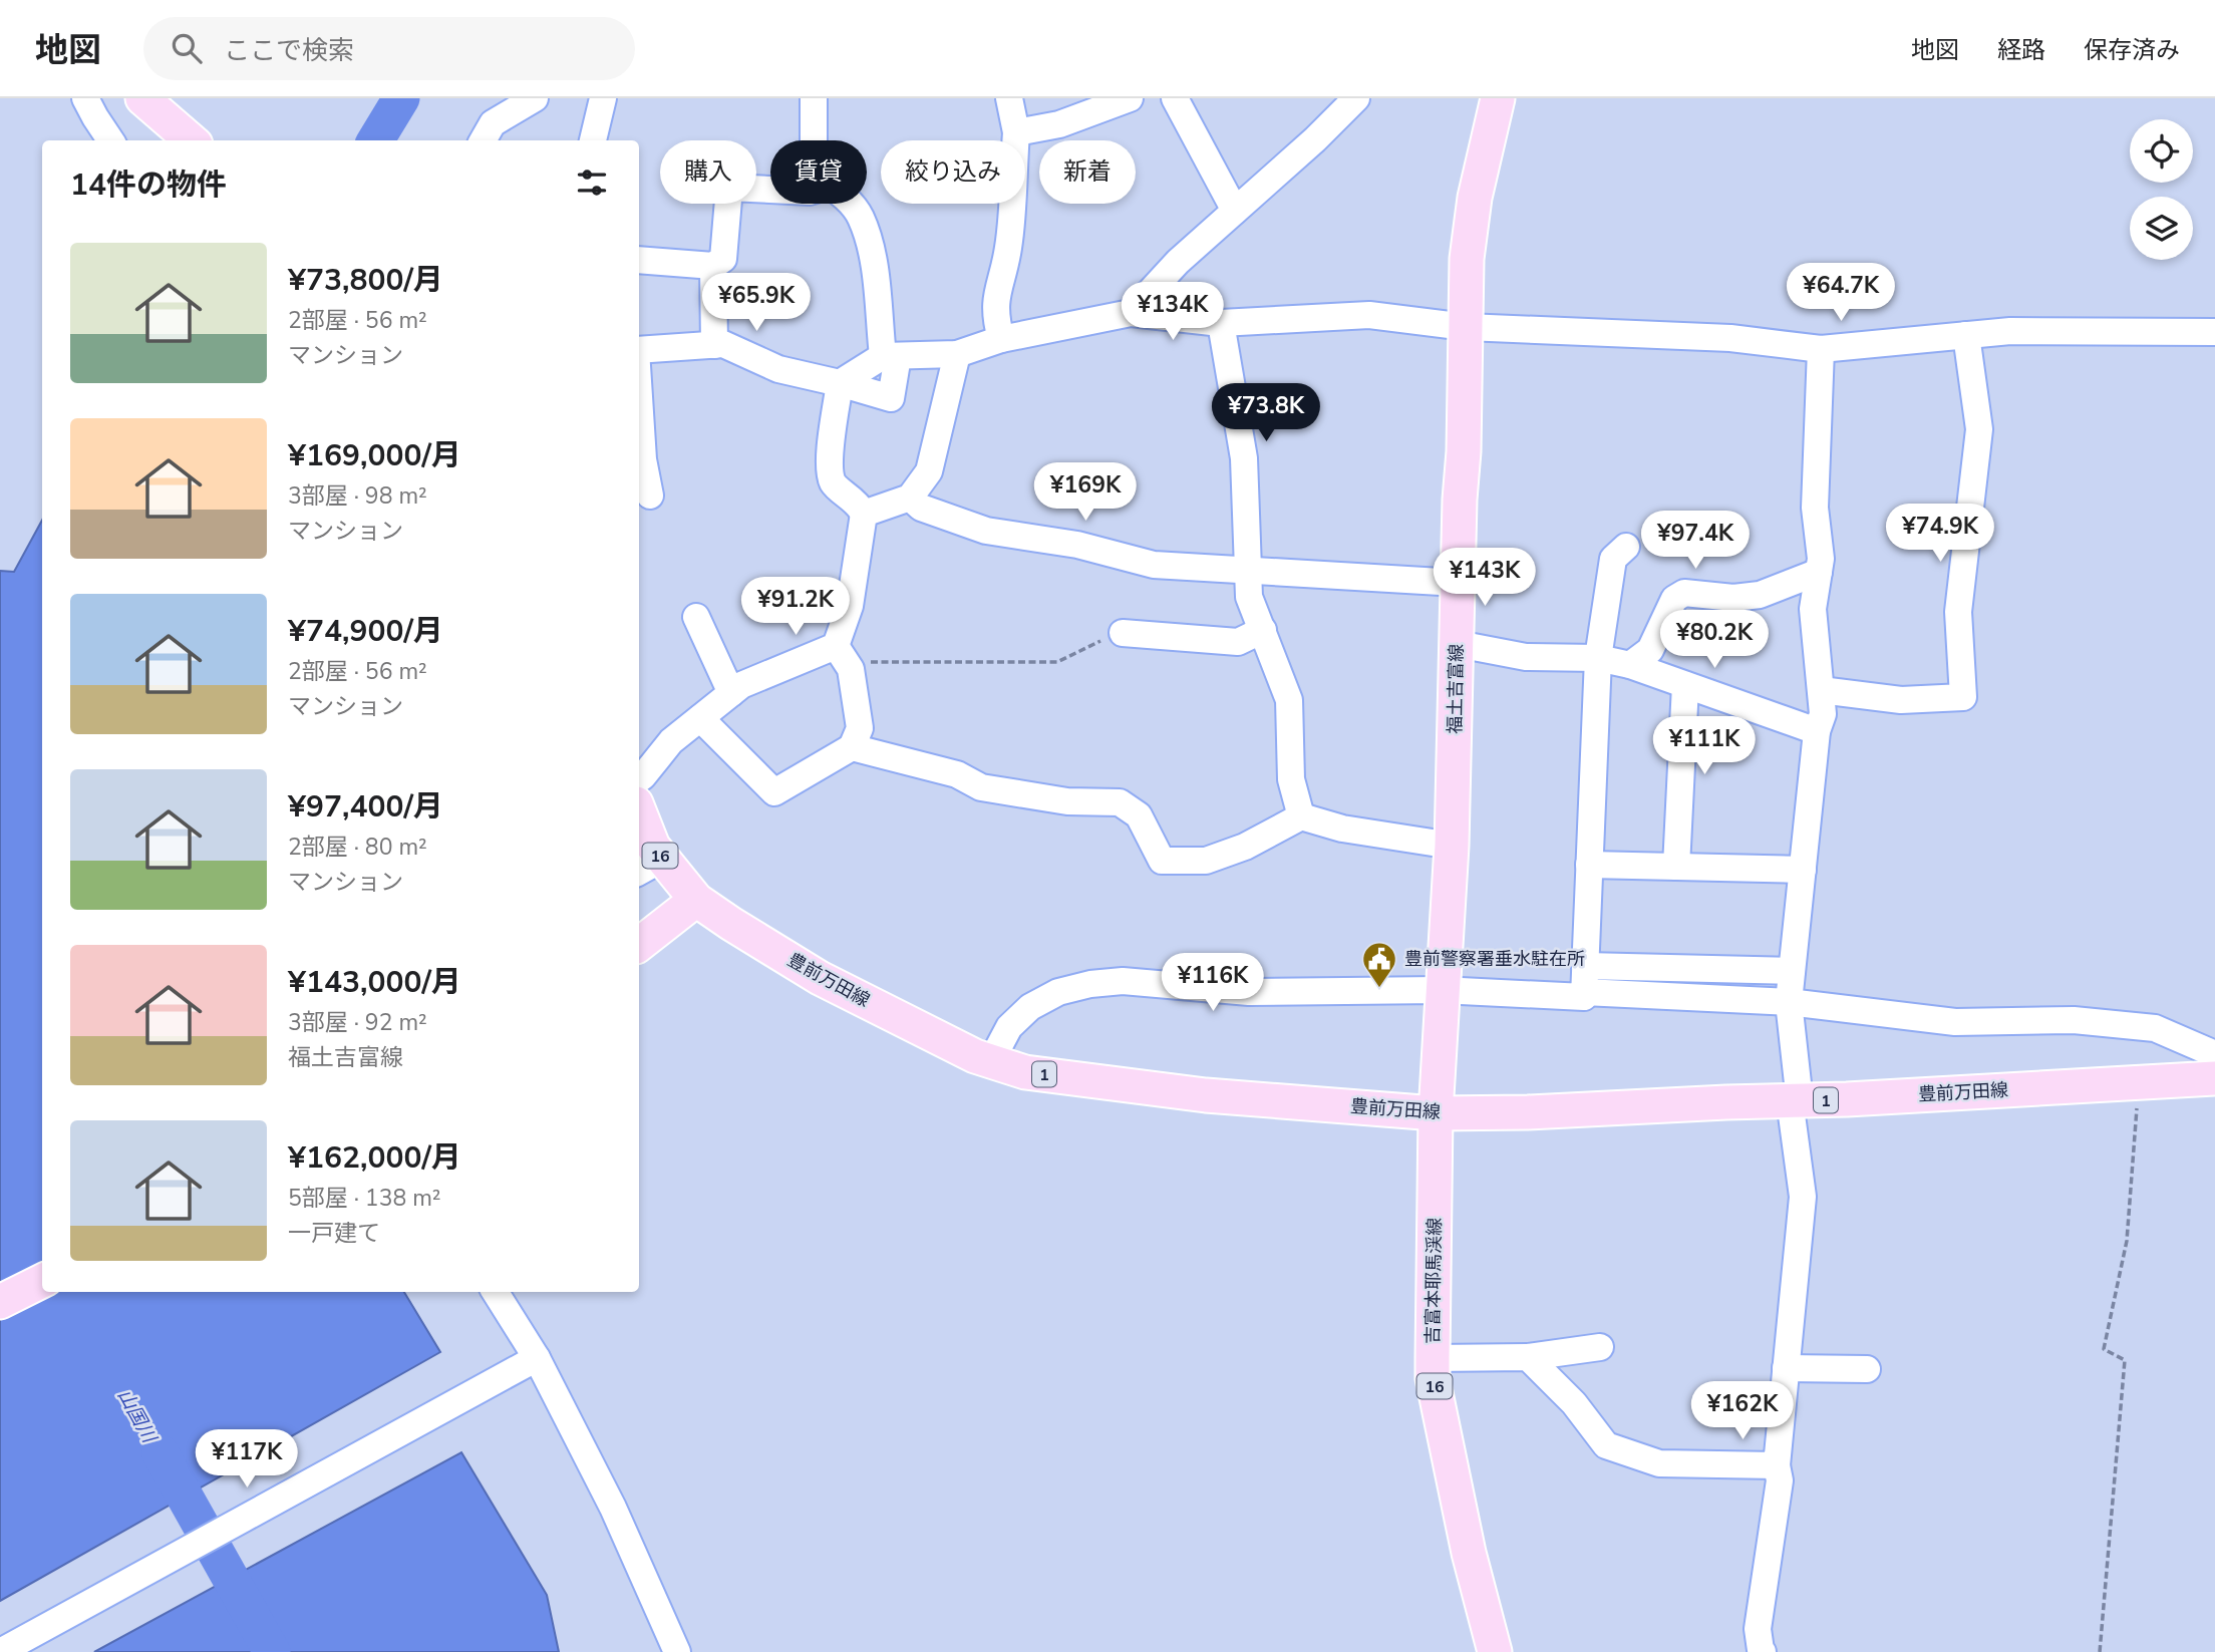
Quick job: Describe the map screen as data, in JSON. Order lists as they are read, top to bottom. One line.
{"streets":{"main road":["福土吉富線","16","豊前万田線","1","吉富本耶馬渓線"]},"crossings":[["福土吉富線","豊前万田線"],["福土吉富線","吉富本耶馬渓線"],["16","豊前万田線"],["豊前万田線","吉富本耶馬渓線"]],"water":["山国川"],"places":{"public building":["豊前警察署垂水駐在所"]},"page":{"header":"地図","search":"ここで検索","nav":["地図","経路","保存済み"],"chip":["購入","賃貸","絞り込み","新着"],"heading":"14件の物件","list":[{"name":"¥73,800/月","note":"2部屋 · 56 m² · マンション"},{"name":"¥169,000/月","note":"3部屋 · 98 m² · マンション"},{"name":"¥74,900/月","note":"2部屋 · 56 m² · マンション"},{"name":"¥97,400/月","note":"2部屋 · 80 m² · マンション"},{"name":"¥143,000/月","note":"3部屋 · 92 m² · 福土吉富線"},{"name":"¥162,000/月","note":"5部屋 · 138 m² · 一戸建て"}],"price":["¥64.7K","¥65.9K","¥134K","¥73.8K","¥169K","¥74.9K","¥97.4K","¥143K","¥91.2K","¥80.2K","¥111K","¥116K","¥162K","¥117K"]}}
